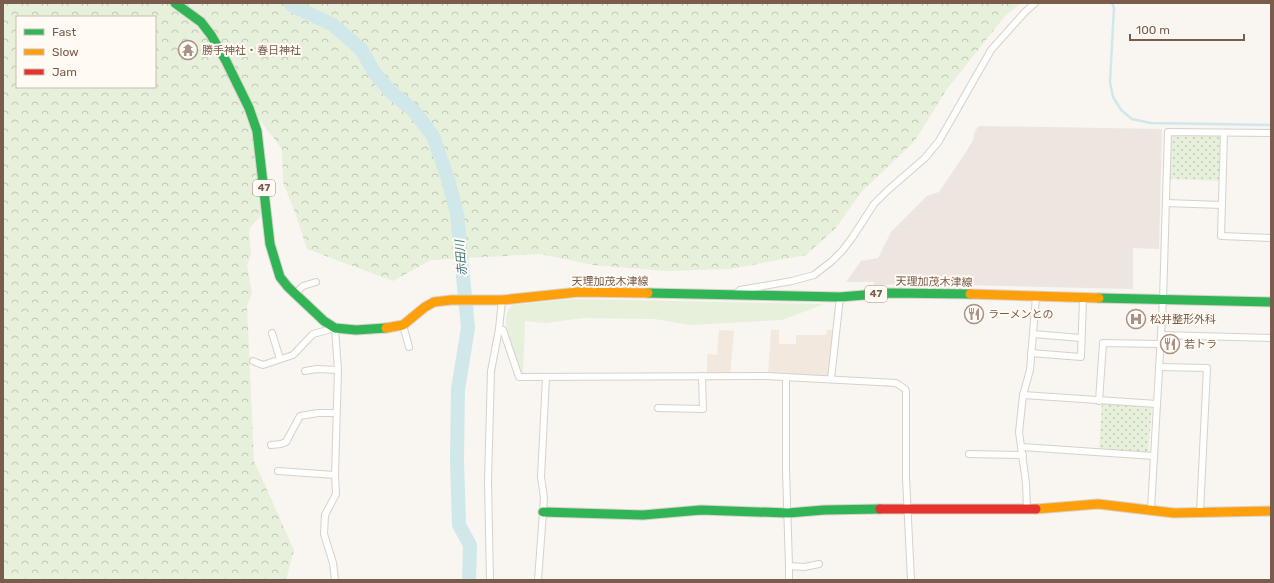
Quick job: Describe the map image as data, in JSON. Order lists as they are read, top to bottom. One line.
{"streets":{"main road":["47","天理加茂木津線"]},"crossings":[["47","天理加茂木津線"]],"water":["赤田川"],"places":{"temple":["勝手神社・春日神社"],"restaurant":["ラーメンとの","若トラ"],"hospital":["松井整形外科"]},"legend":["Fast","Slow","Jam"],"scale_bar":"100 m"}
